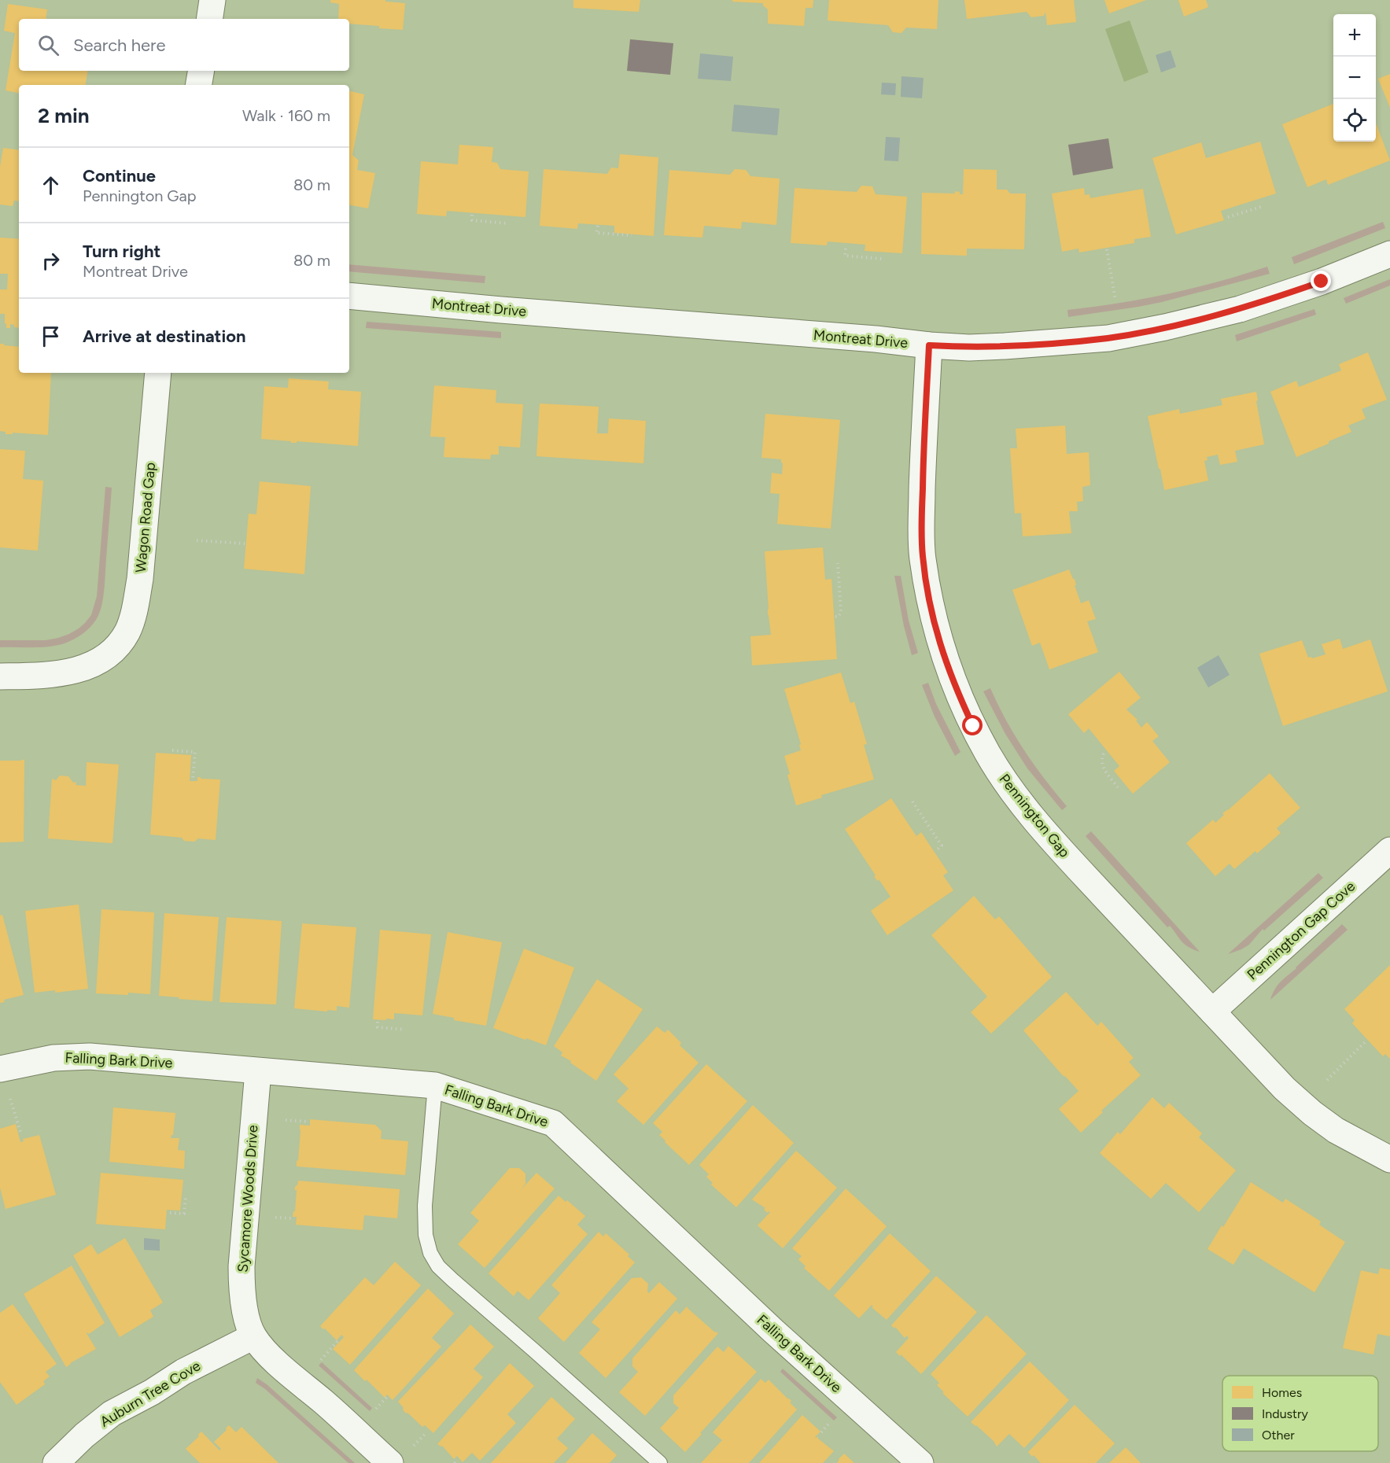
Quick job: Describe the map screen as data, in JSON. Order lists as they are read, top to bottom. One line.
{"streets":{"street":["Montreat Drive","Wagon Road Gap","Pennington Gap","Pennington Gap Cove","Falling Bark Drive","Sycamore Woods Drive","Auburn Tree Cove"]},"crossings":[["Montreat Drive","Pennington Gap"],["Pennington Gap","Pennington Gap Cove"],["Falling Bark Drive","Sycamore Woods Drive"],["Sycamore Woods Drive","Auburn Tree Cove"]],"legend":["Homes","Industry","Other"],"page":{"map_buttons":["+","−"],"search":"Search here","heading":["2 min","Walk · 160 m"],"list":[["Continue","Pennington Gap","80 m"],["Turn right","Montreat Drive","80 m"],"Arrive at destination"]}}
